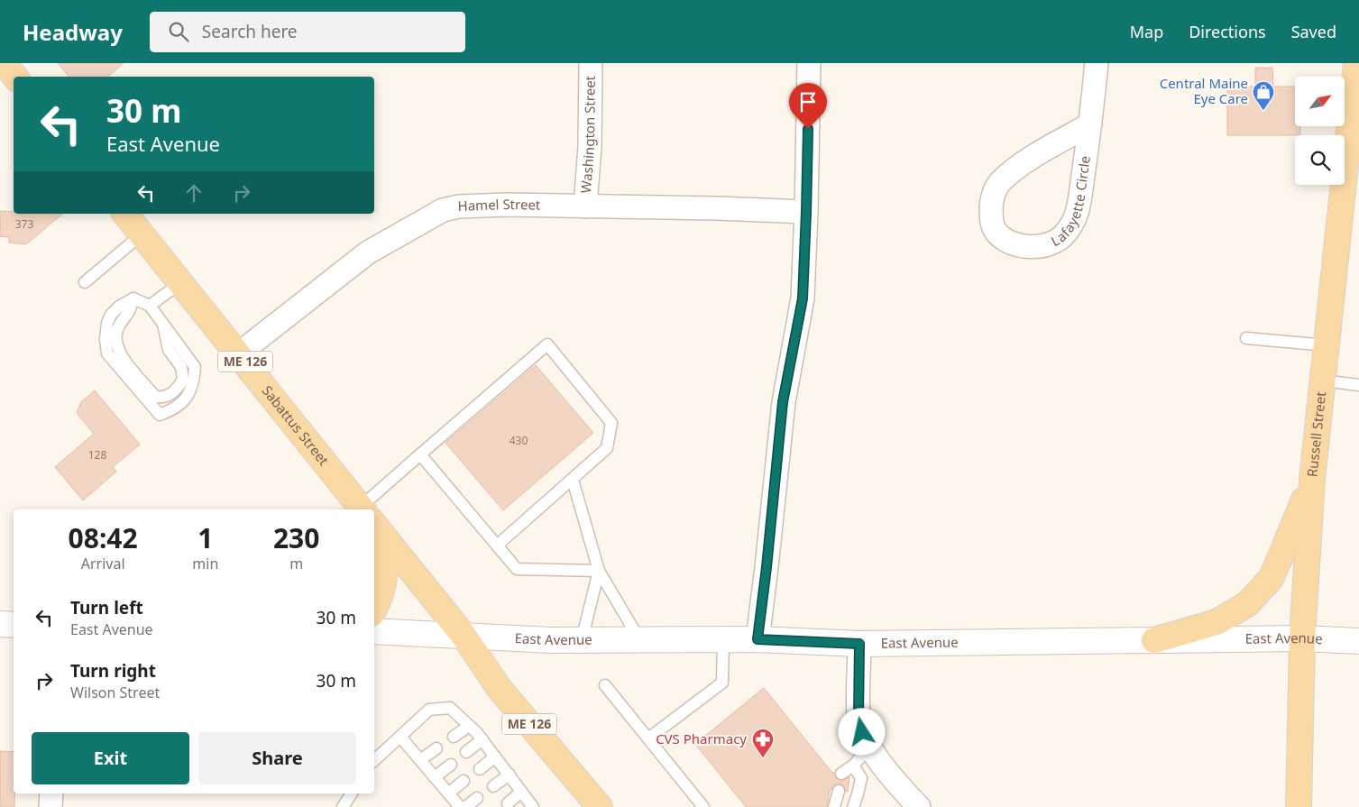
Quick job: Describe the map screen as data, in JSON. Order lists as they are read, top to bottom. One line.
{"streets":{"main road":["ME 126","Sabattus Street","Russell Street","East Avenue"],"street":["Washington Street","Lafayette Circle","Hamel Street"]},"crossings":[["Washington Street","Hamel Street"],["Hamel Street","Sabattus Street"],["Sabattus Street","East Avenue"],["Russell Street","East Avenue"]],"places":{"shop":["Central Maine Eye Care"],"pharmacy":["CVS Pharmacy"]},"house_numbers":["373","430","128"],"north":"top right","page":{"header":"Headway","search":"Search here","nav":["Map","Directions","Saved"],"turn":["30 m","East Avenue"],"eta":["08:42","Arrival","1","min","230","m"],"list":[{"name":"Turn left","note":"East Avenue","value":"30 m"},{"name":"Turn right","note":"Wilson Street","value":"30 m"}],"buttons":["Exit","Share"]}}
